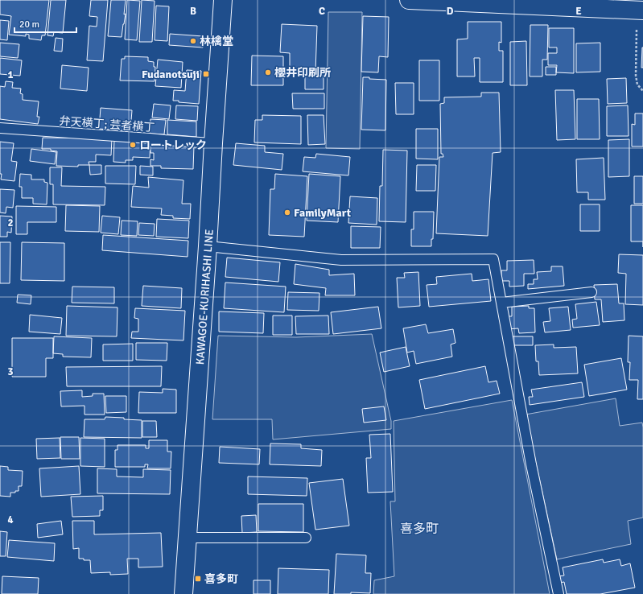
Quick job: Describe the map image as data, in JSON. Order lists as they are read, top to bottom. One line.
{"streets":{"main road":["KAWAGOE-KURIHASHI LINE"],"lane":["弁天横丁; 芸者横丁"]},"crossings":[["弁天横丁; 芸者横丁","KAWAGOE-KURIHASHI LINE"]],"districts":["喜多町"],"places":{"other":["林檎堂","櫻井印刷所","ロートレック","FamilyMart"],"transit":["Fudanotsuji","喜多町"]},"scale_bar":"20 m","grid":{"columns":["B","C","D","E"],"rows":["1","2","3","4"]}}
